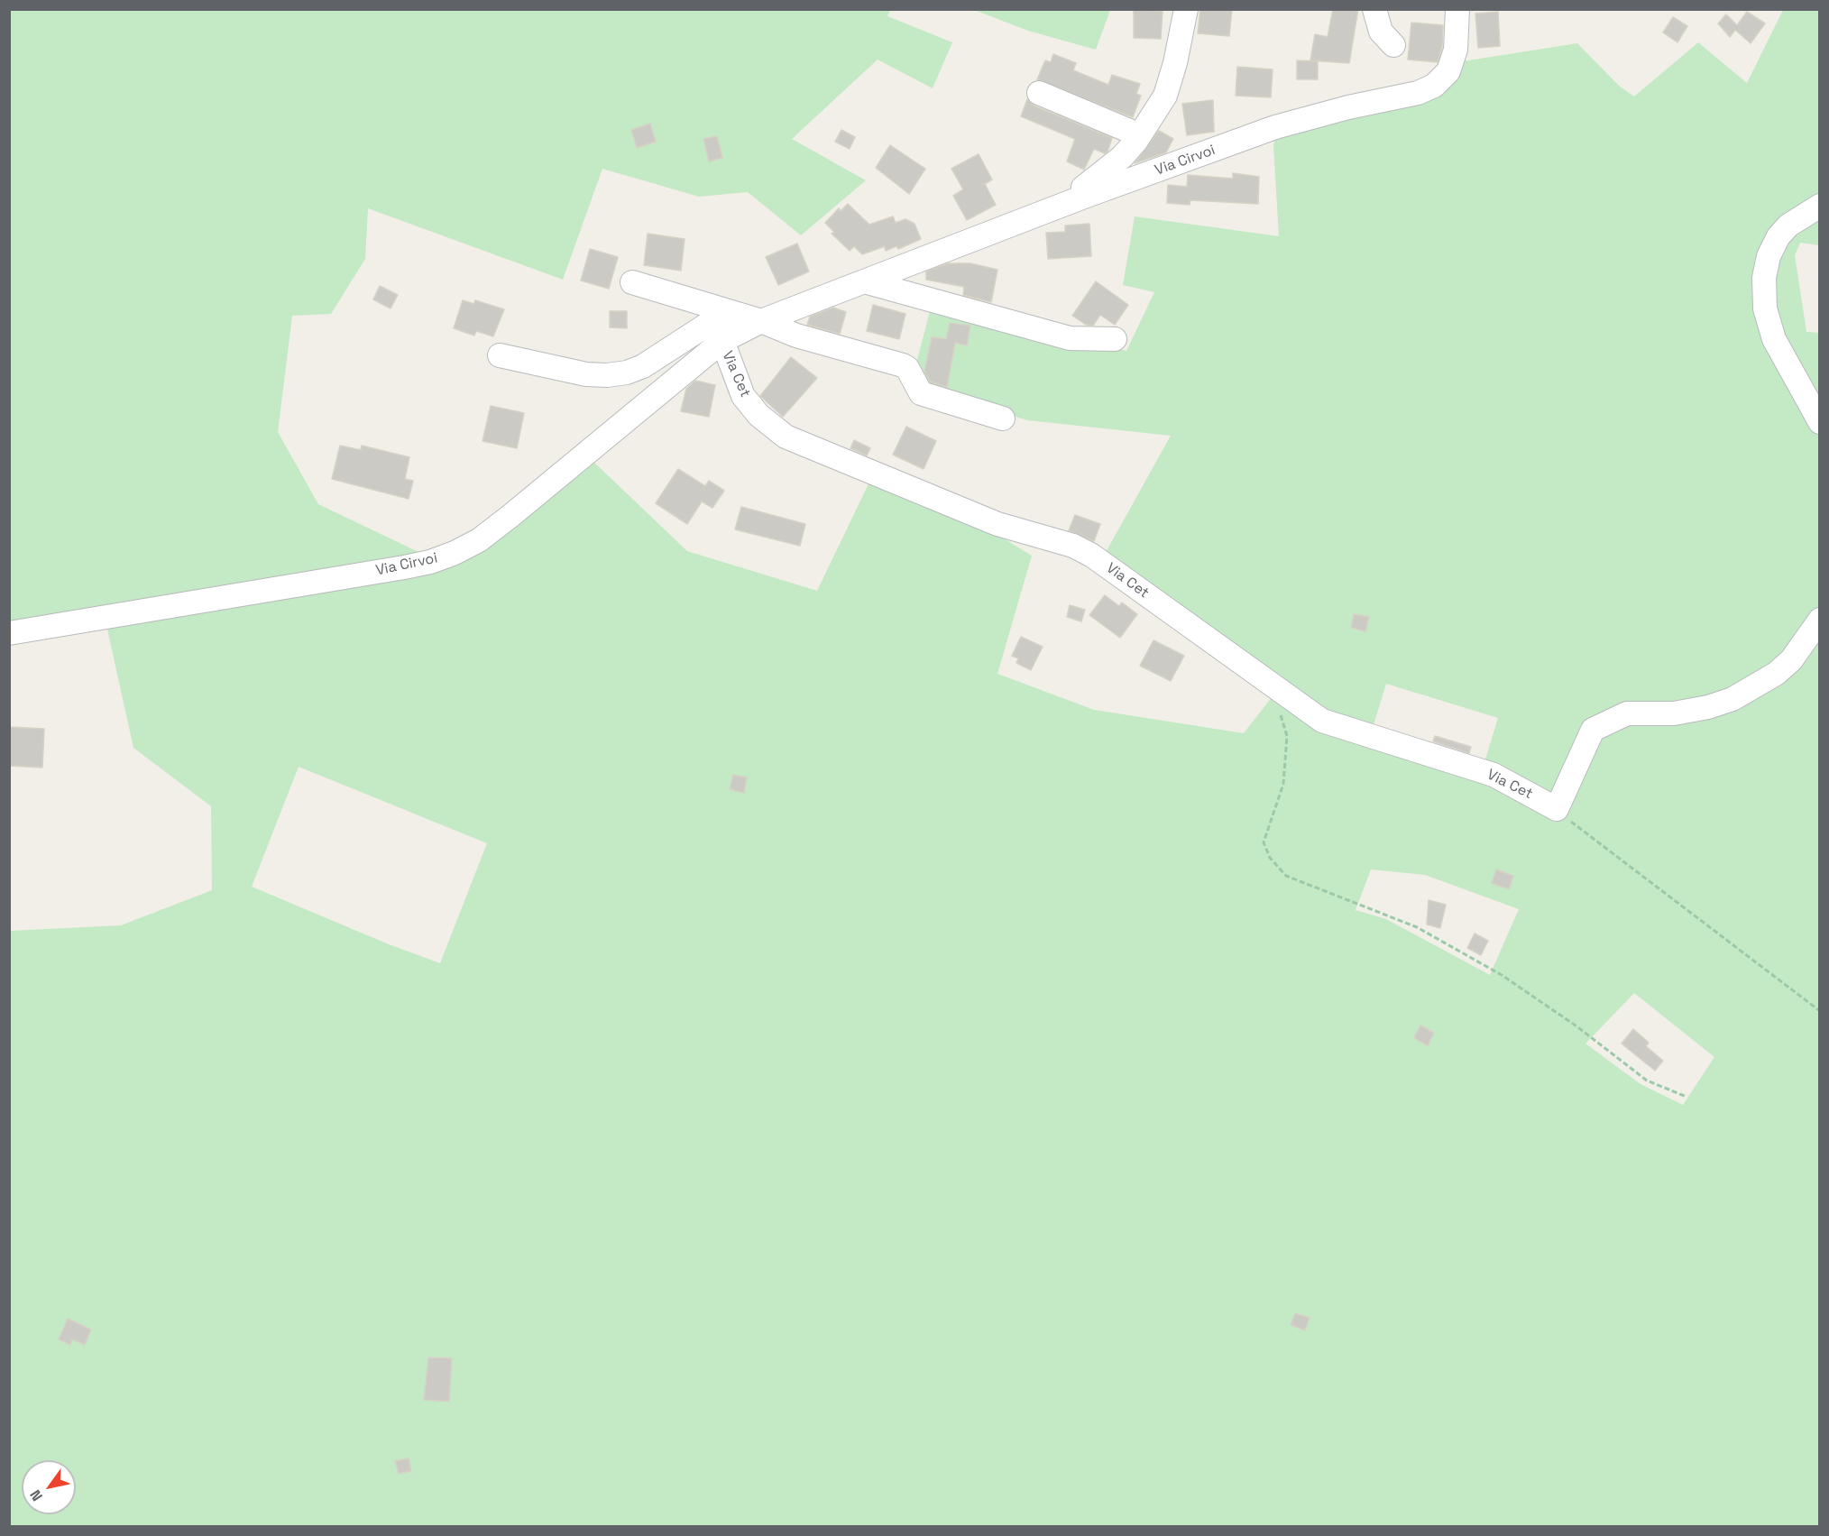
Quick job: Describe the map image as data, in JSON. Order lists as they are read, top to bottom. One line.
{"streets":{"street":["Via Cirvoi","Via Cet"]},"crossings":[["Via Cirvoi","Via Cet"]],"north":"bottom left"}
